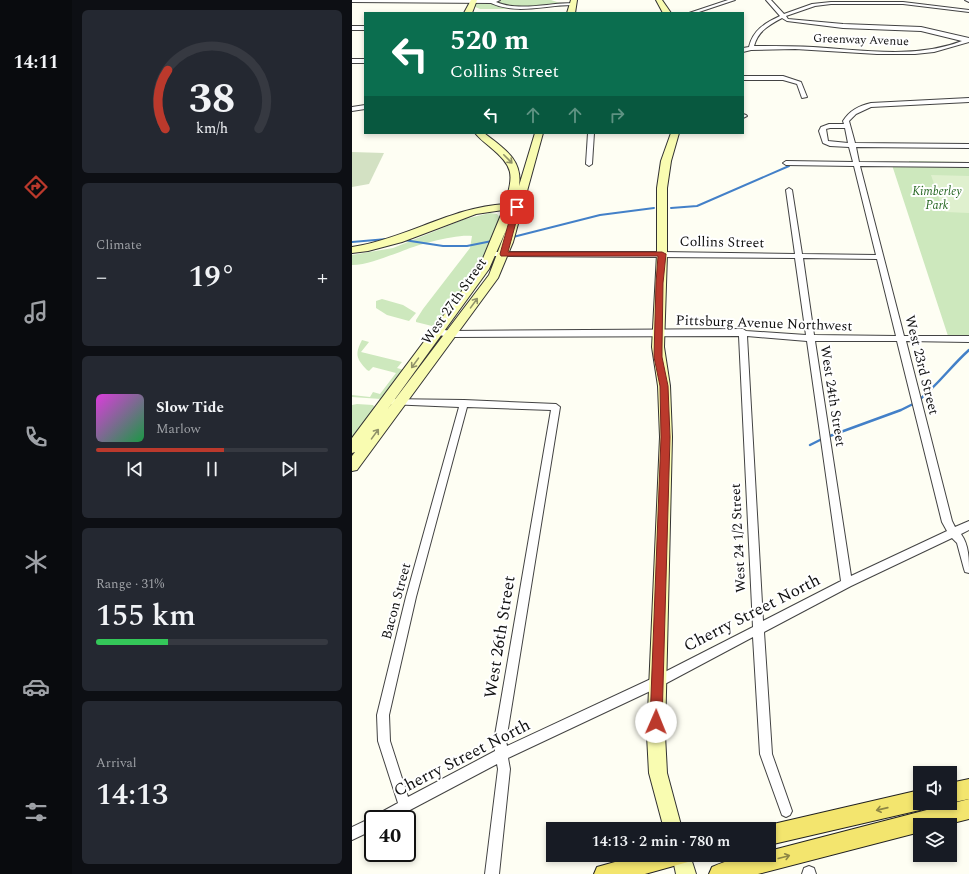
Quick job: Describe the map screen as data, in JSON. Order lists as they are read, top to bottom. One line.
{"streets":{"street":["Greenway Avenue","Collins Street","West 27th Street","Pittsburg Avenue Northwest","West 23rd Street","West 24th Street","West 24 1/2 Street","Bacon Street","Cherry Street North","West 26th Street"]},"crossings":[["Collins Street","West 27th Street"],["Collins Street","West 23rd Street"],["Collins Street","West 24th Street"],["West 27th Street","Pittsburg Avenue Northwest"],["Pittsburg Avenue Northwest","West 23rd Street"],["Pittsburg Avenue Northwest","West 24th Street"],["Pittsburg Avenue Northwest","West 24 1/2 Street"],["West 23rd Street","Cherry Street North"],["West 24th Street","Cherry Street North"],["West 24 1/2 Street","Cherry Street North"],["Bacon Street","Cherry Street North"],["Bacon Street","West 26th Street"],["Cherry Street North","West 26th Street"]],"parks":["Kimberley Park"],"page":{"tabs":"14:11","turn":["520 m","Collins Street"],"tile":["Climate",["Range · 31%","155 km"],["Arrival","14:13"]],"heat":["−","19°","+"],"song":["Slow Tide","Marlow"],"limit":"40","trip":"14:13 · 2 min · 780 m","gauge":["38","km/h"]}}
